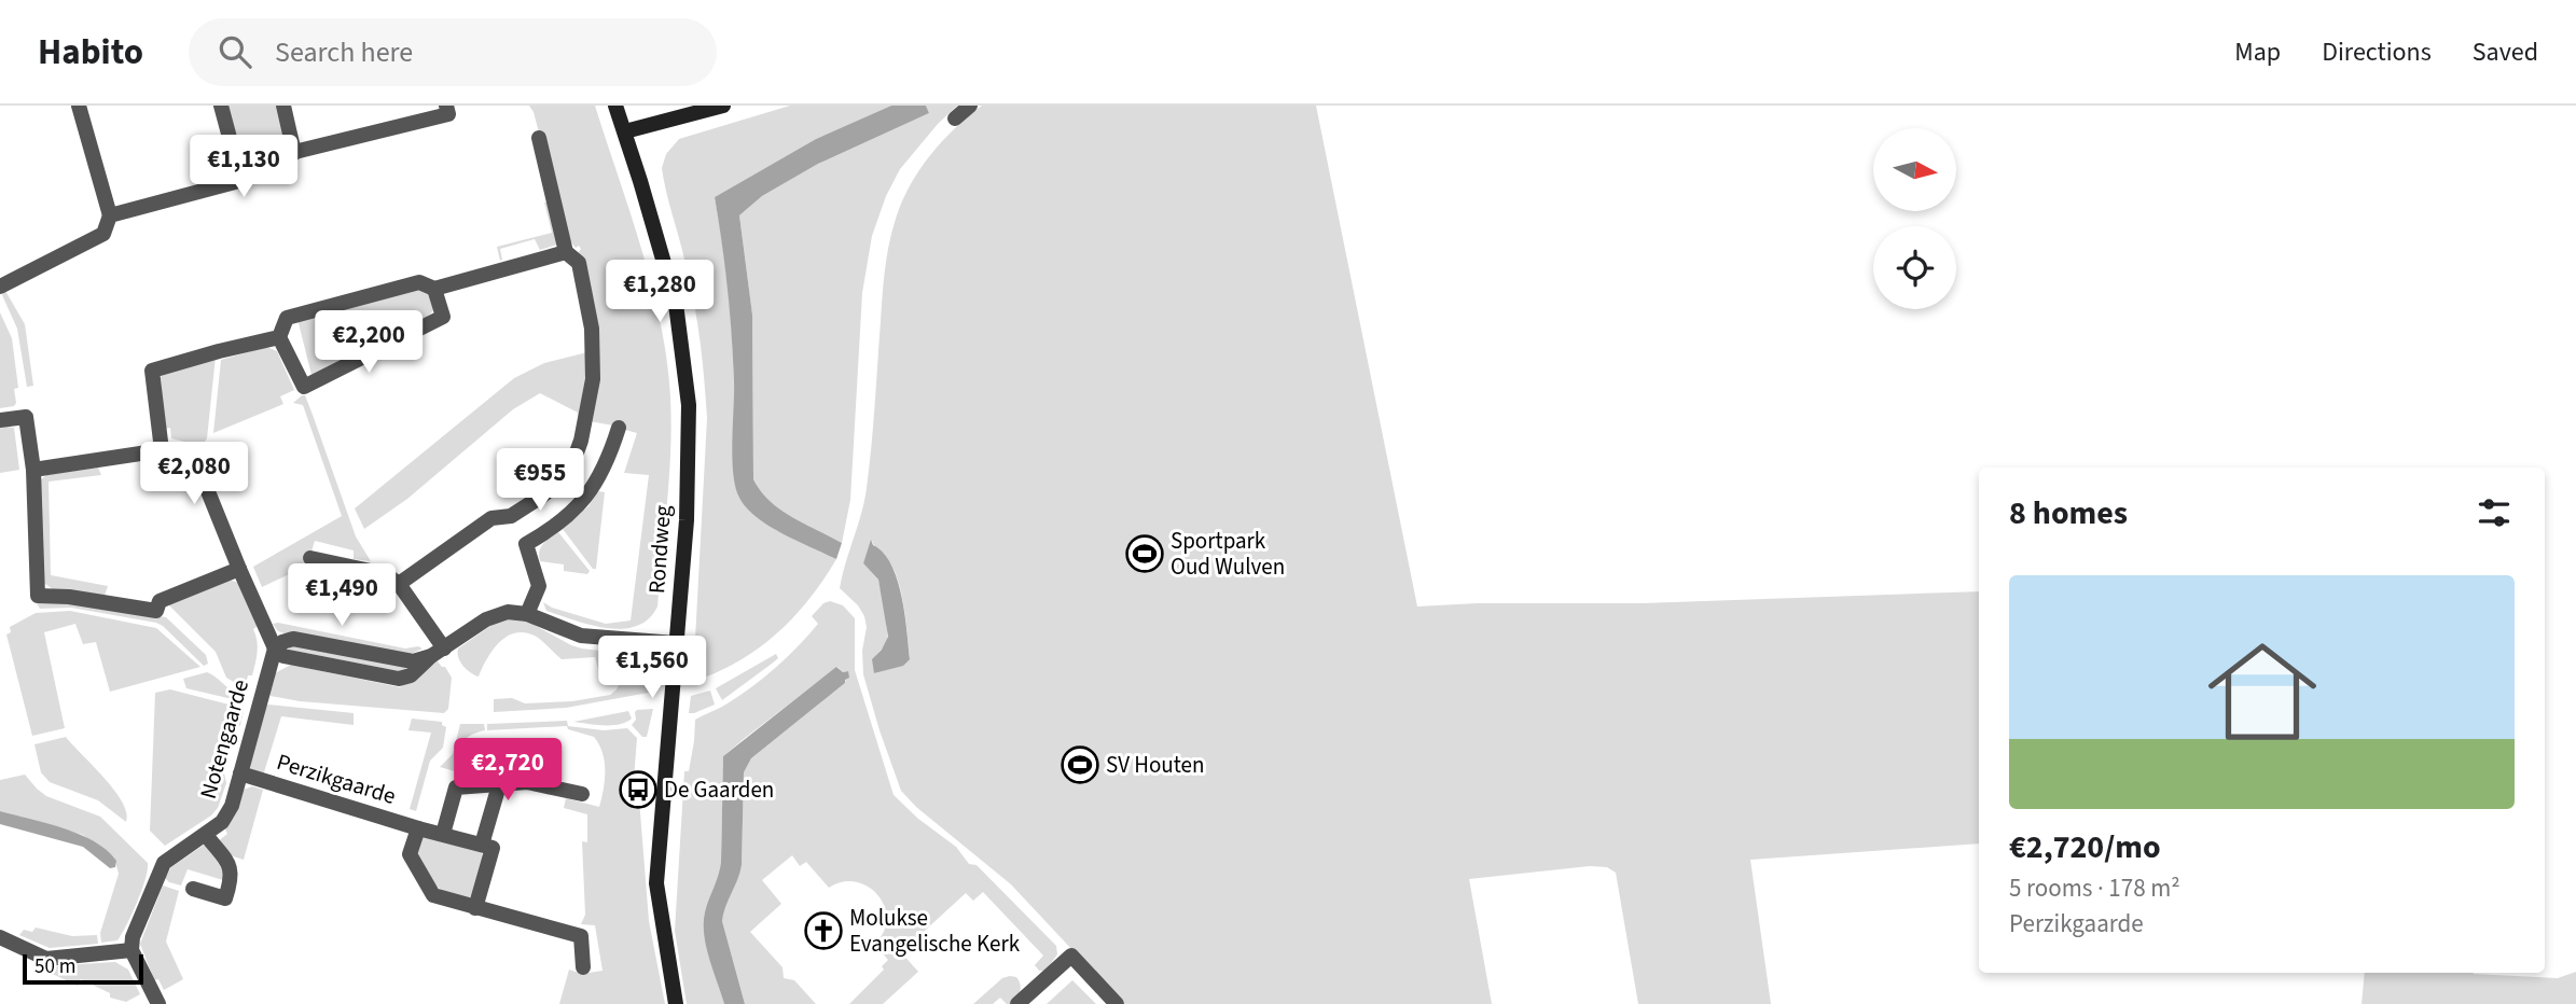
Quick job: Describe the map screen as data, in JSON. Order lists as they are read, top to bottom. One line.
{"streets":{"main road":["Rondweg"],"street":["Notengaarde","Perzikgaarde"]},"crossings":[["Notengaarde","Perzikgaarde"]],"places":{"sports":["Sportpark Oud Wulven","SV Houten"],"bus stop":["De Gaarden"],"church":["Molukse Evangelische Kerk"]},"scale_bar":"50 m","north":"right","page":{"header":"Habito","search":"Search here","nav":["Map","Directions","Saved"],"price":["€1,130","€1,280","€2,200","€2,080","€955","€1,490","€1,560","€2,720"],"heading":"8 homes","list":[{"name":"€2,720/mo","note":"5 rooms · 178 m² · Perzikgaarde"}],"scale":"50 m"}}
